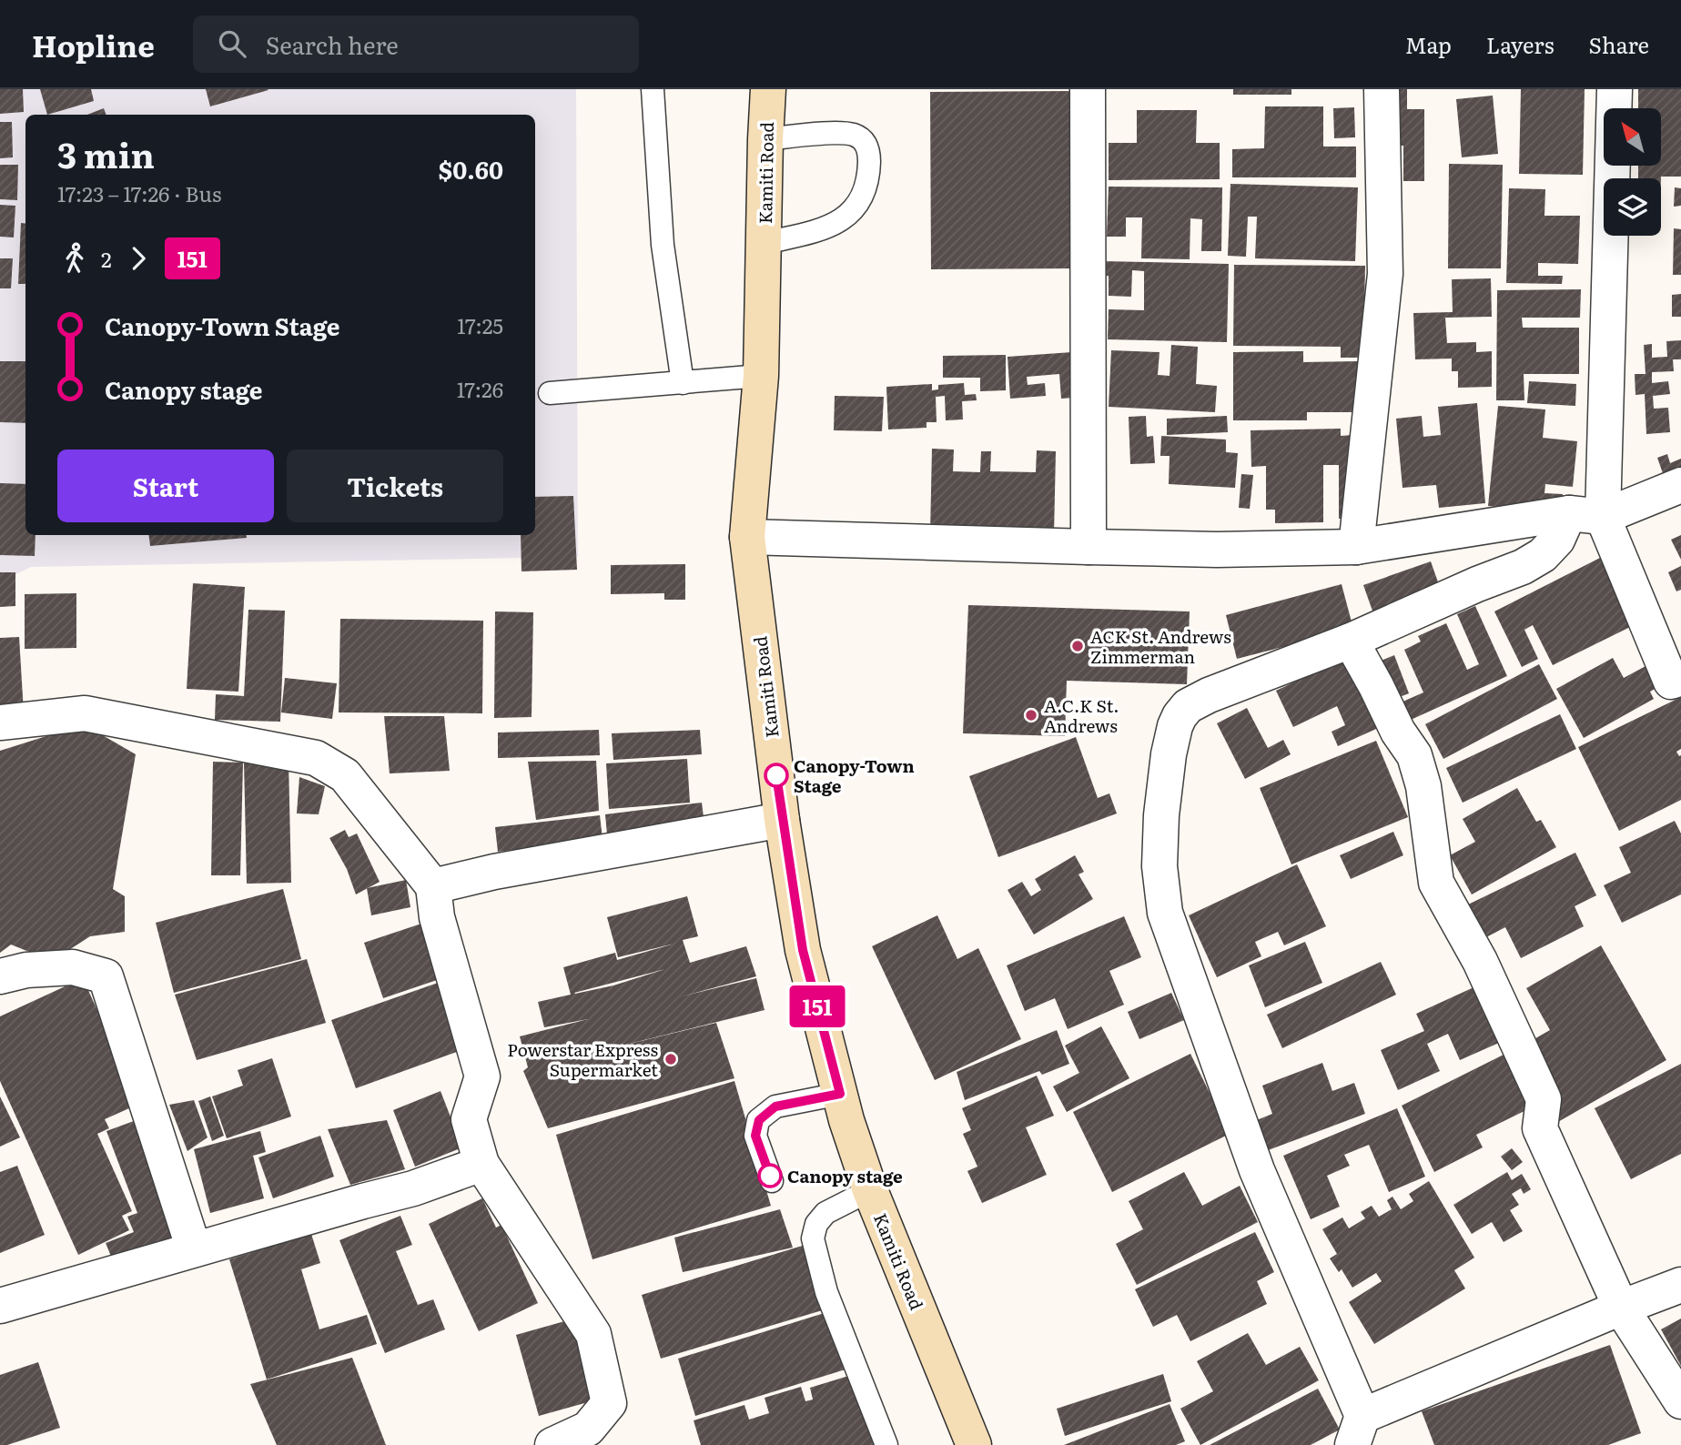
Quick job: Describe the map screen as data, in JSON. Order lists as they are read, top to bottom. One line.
{"streets":{"main road":["Kamiti Road"]},"places":["ACK St. Andrews Zimmerman","A.C.K St. Andrews","Canopy-Town Stage","Powerstar Express Supermarket","Canopy stage"],"lines":["bus line 151"],"north":"top left","page":{"header":"Hopline","search":"Search here","nav":["Map","Layers","Share"],"on_map":"151","heading":["3 min","17:23 – 17:26 · Bus","$0.60"],"legs":["2","151"],"list":[{"name":"Canopy-Town Stage","value":"17:25"},{"name":"Canopy stage","value":"17:26"}],"buttons":["Start","Tickets"]}}
